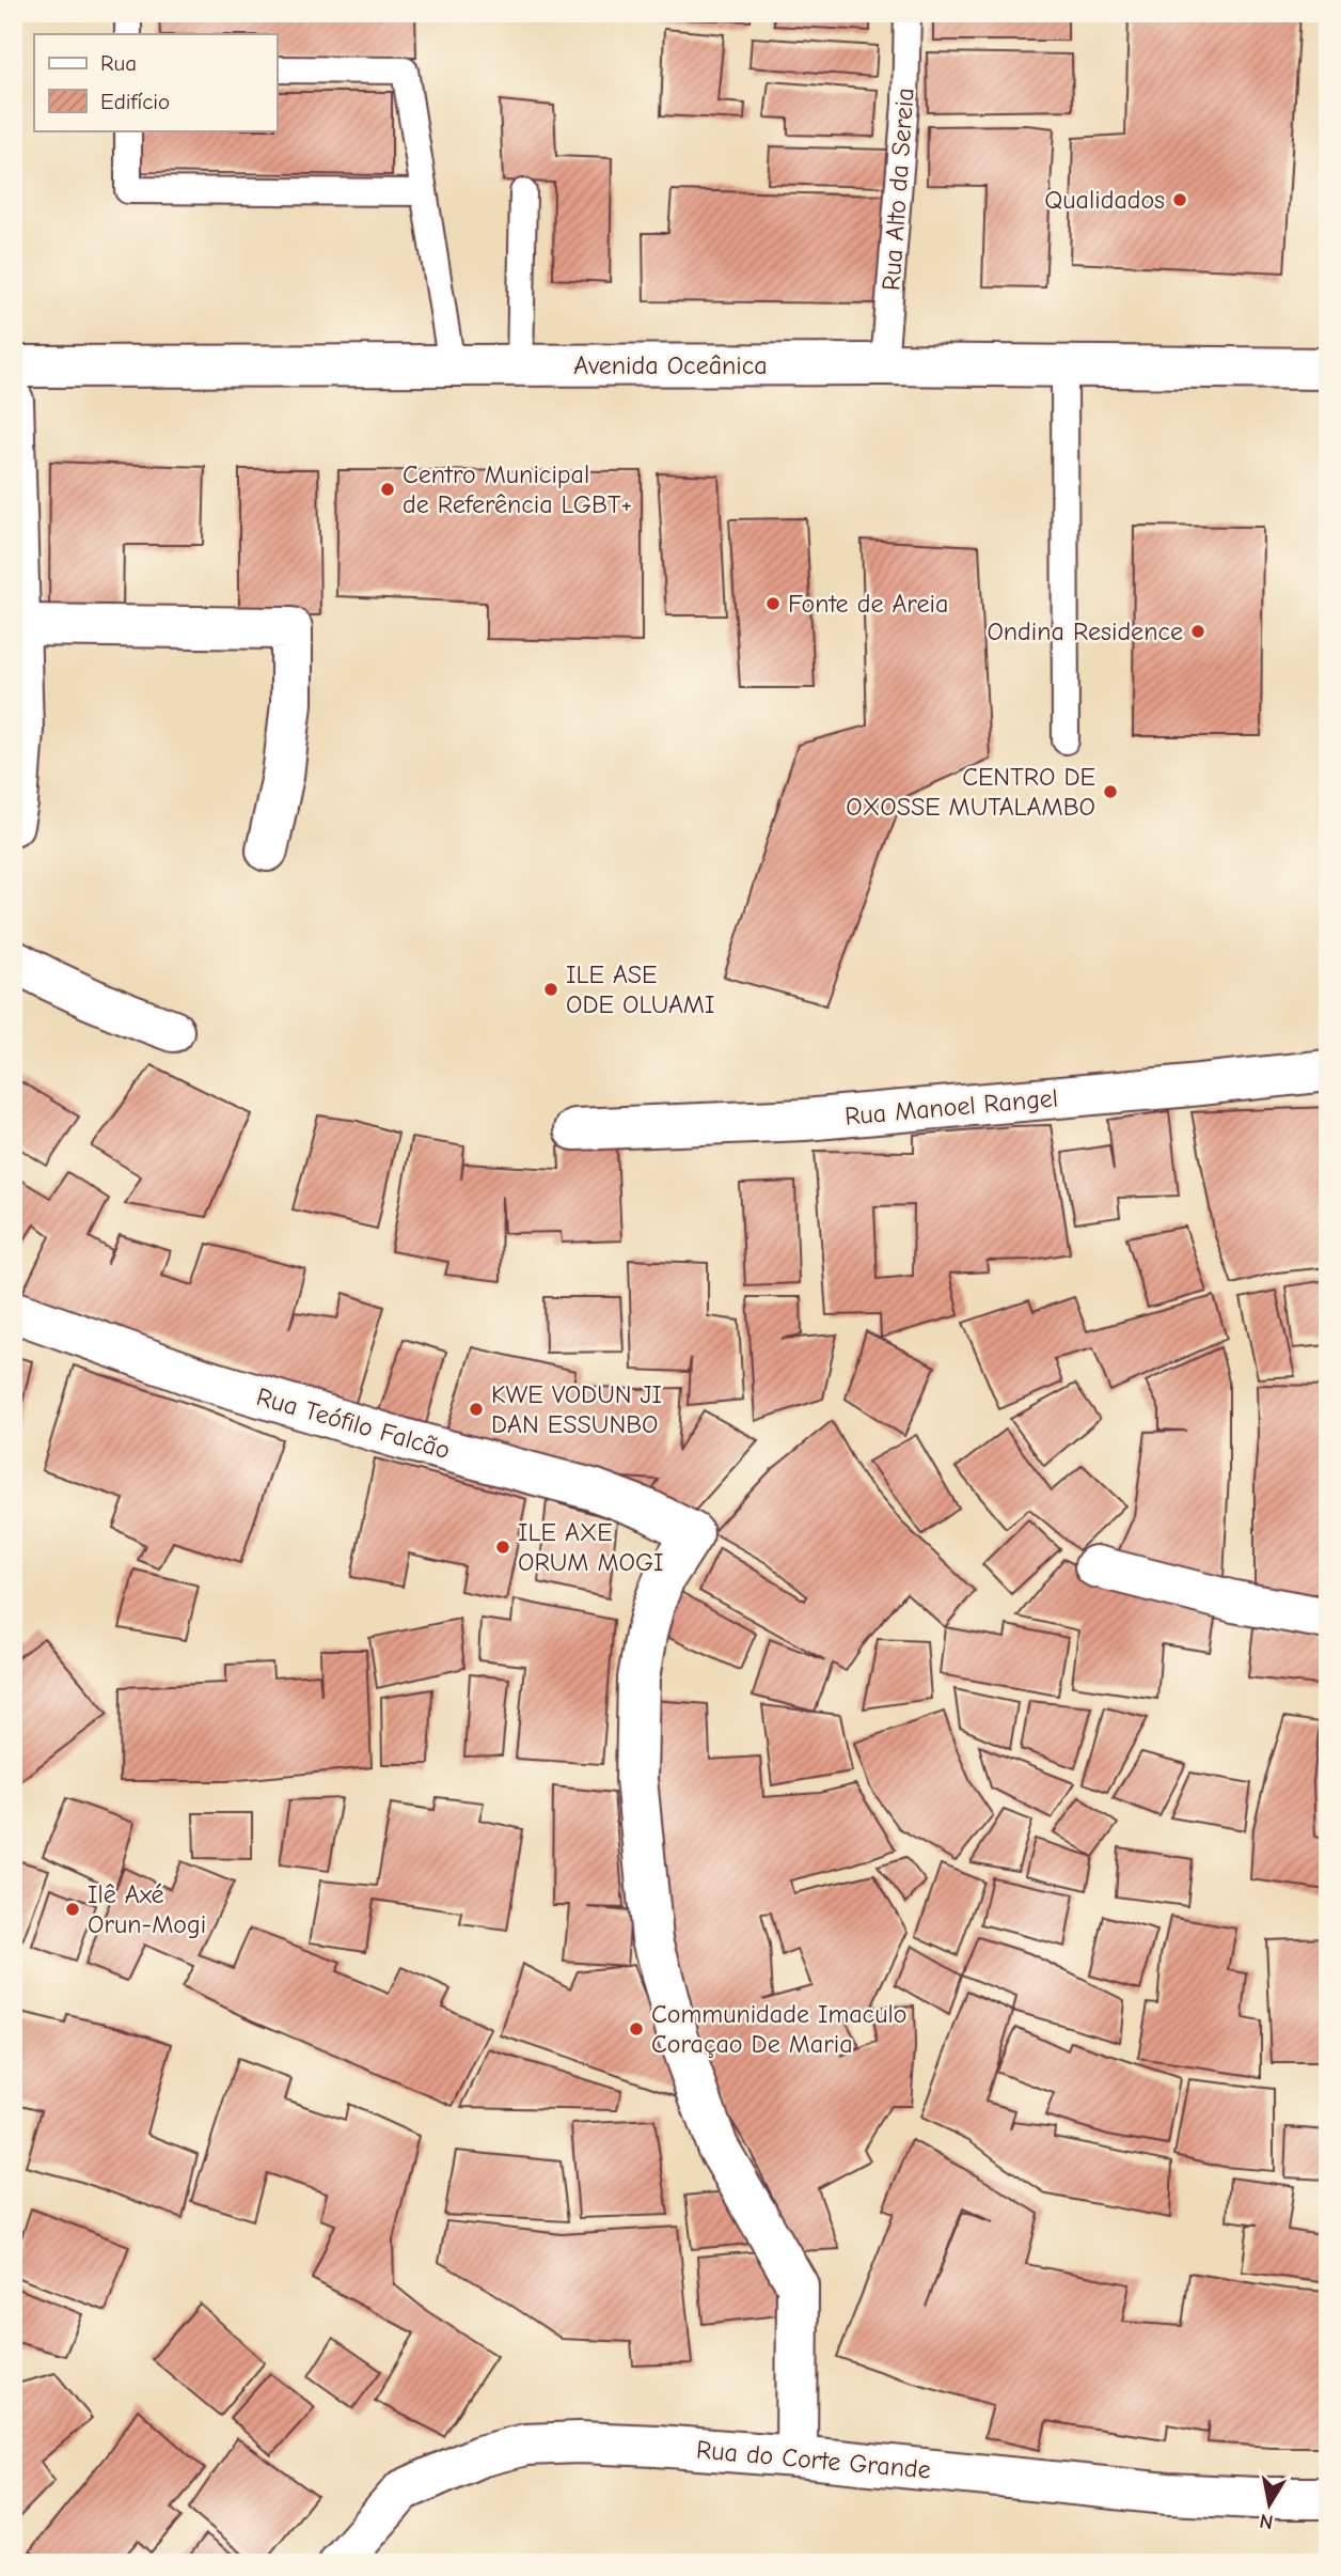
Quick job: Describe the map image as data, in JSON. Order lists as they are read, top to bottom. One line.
{"streets":{"street":["Avenida Oceânica","Rua Manoel Rangel","Rua Teófilo Falcão","Rua do Corte Grande"],"lane":["Rua Alto da Sereia"]},"crossings":[["Rua Alto da Sereia","Avenida Oceânica"],["Rua Teófilo Falcão","Rua do Corte Grande"]],"places":["Qualidados","Centro Municipal de Referência LGBT+","Fonte de Areia","Ondina Residence","CENTRO DE OXOSSE MUTALAMBO","ILE ASE ODE OLUAMI","KWE VODUN JI DAN ESSUNBO","ILE AXE ORUM MOGI","Ilê Axé Orun-Mogi","Communidade Imaculo Coraçao De Maria"],"legend":["Rua","Edifício"],"north":"bottom"}
